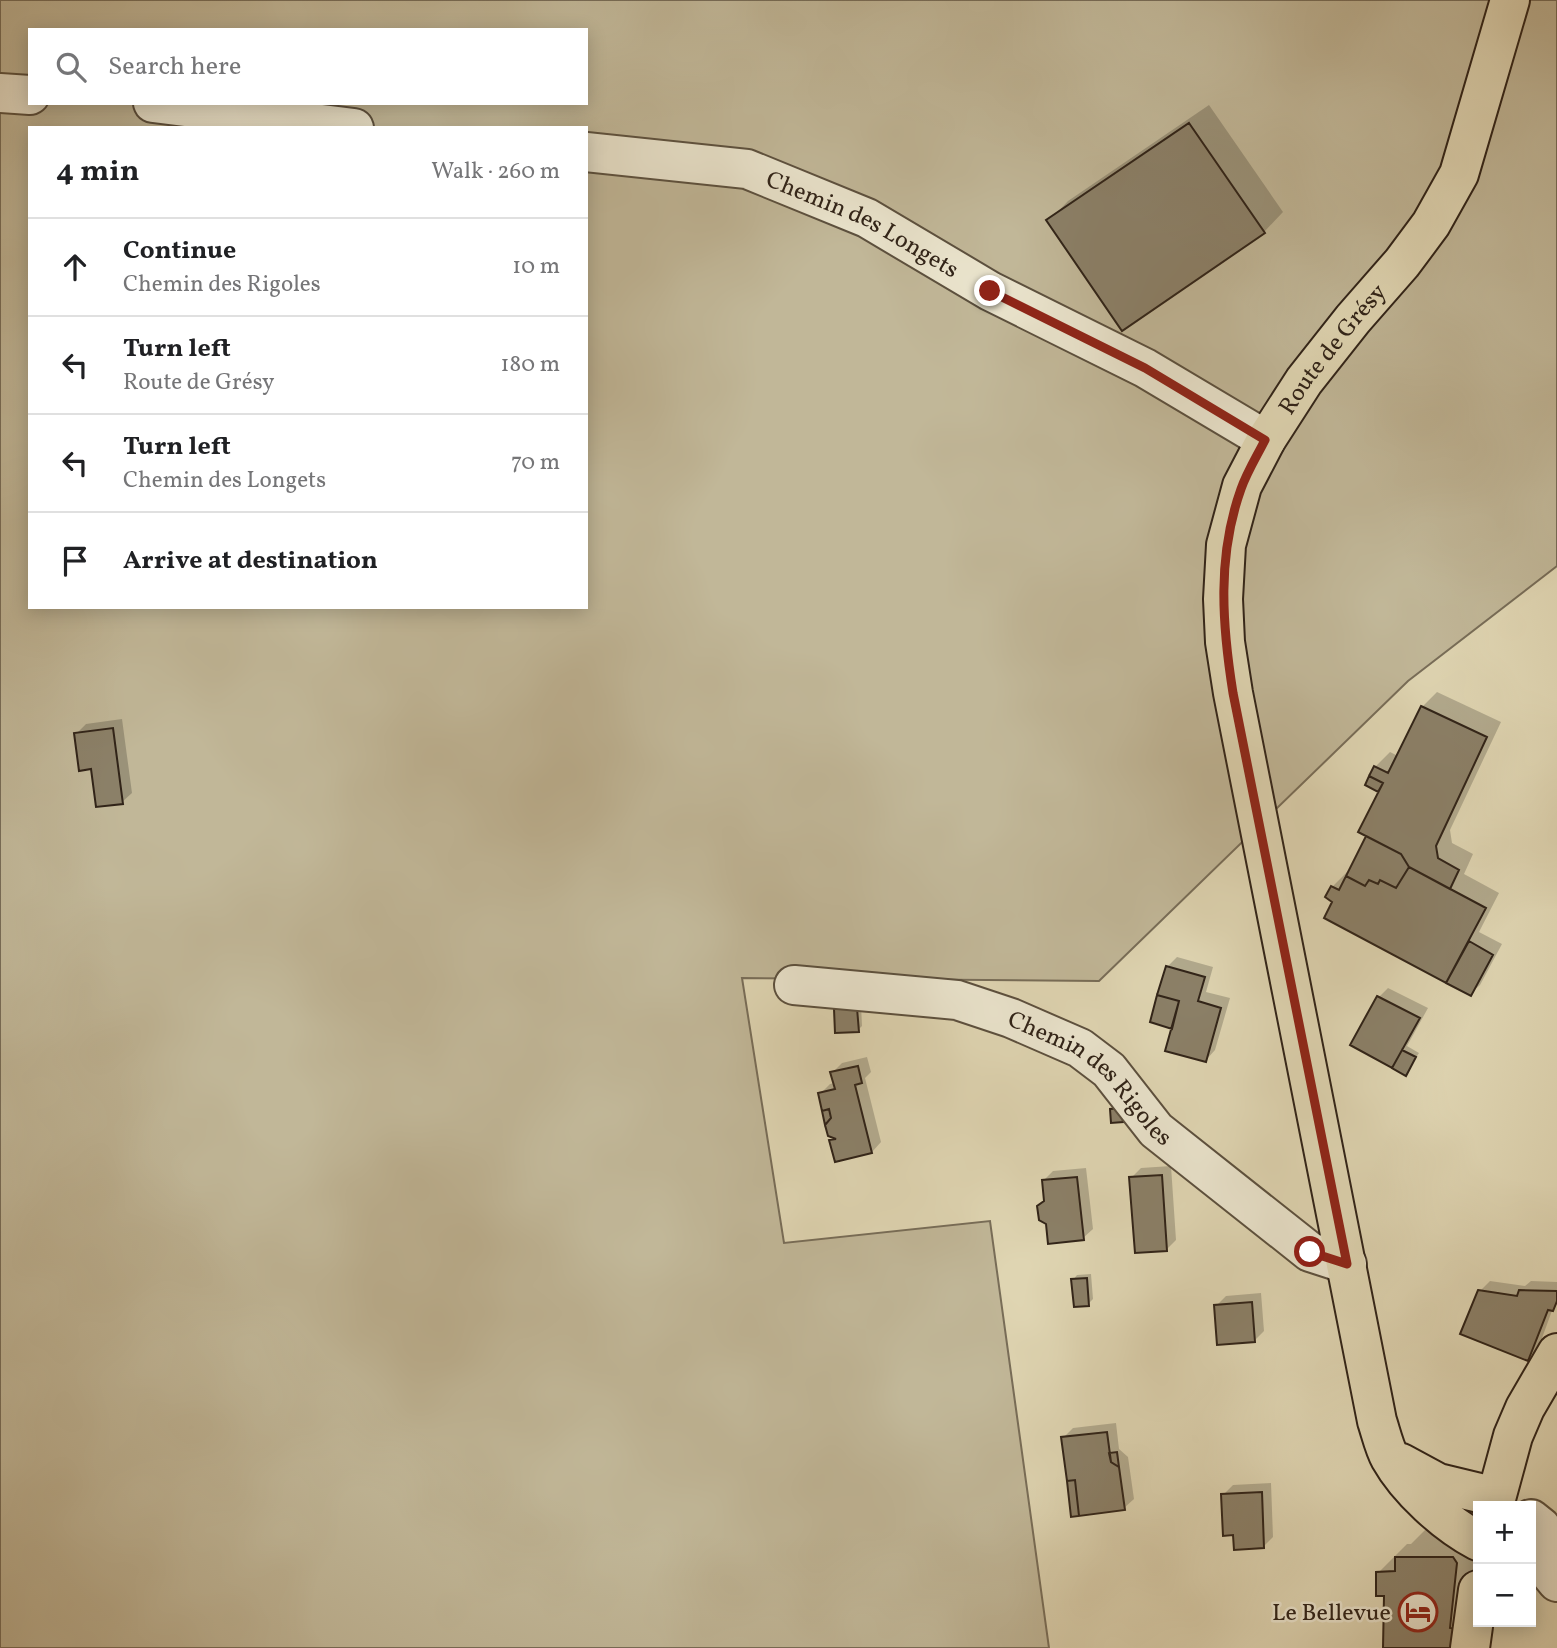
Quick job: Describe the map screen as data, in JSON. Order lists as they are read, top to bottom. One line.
{"streets":{"main road":["Route de Grésy"],"street":["Chemin des Longets","Chemin des Rigoles"]},"crossings":[["Chemin des Longets","Route de Grésy"],["Route de Grésy","Chemin des Rigoles"]],"places":{"hotel":["Le Bellevue"]},"page":{"search":"Search here","heading":["4 min","Walk · 260 m"],"list":[["Continue","Chemin des Rigoles","10 m"],["Turn left","Route de Grésy","180 m"],["Turn left","Chemin des Longets","70 m"],"Arrive at destination"],"map_buttons":["+","−"]}}
